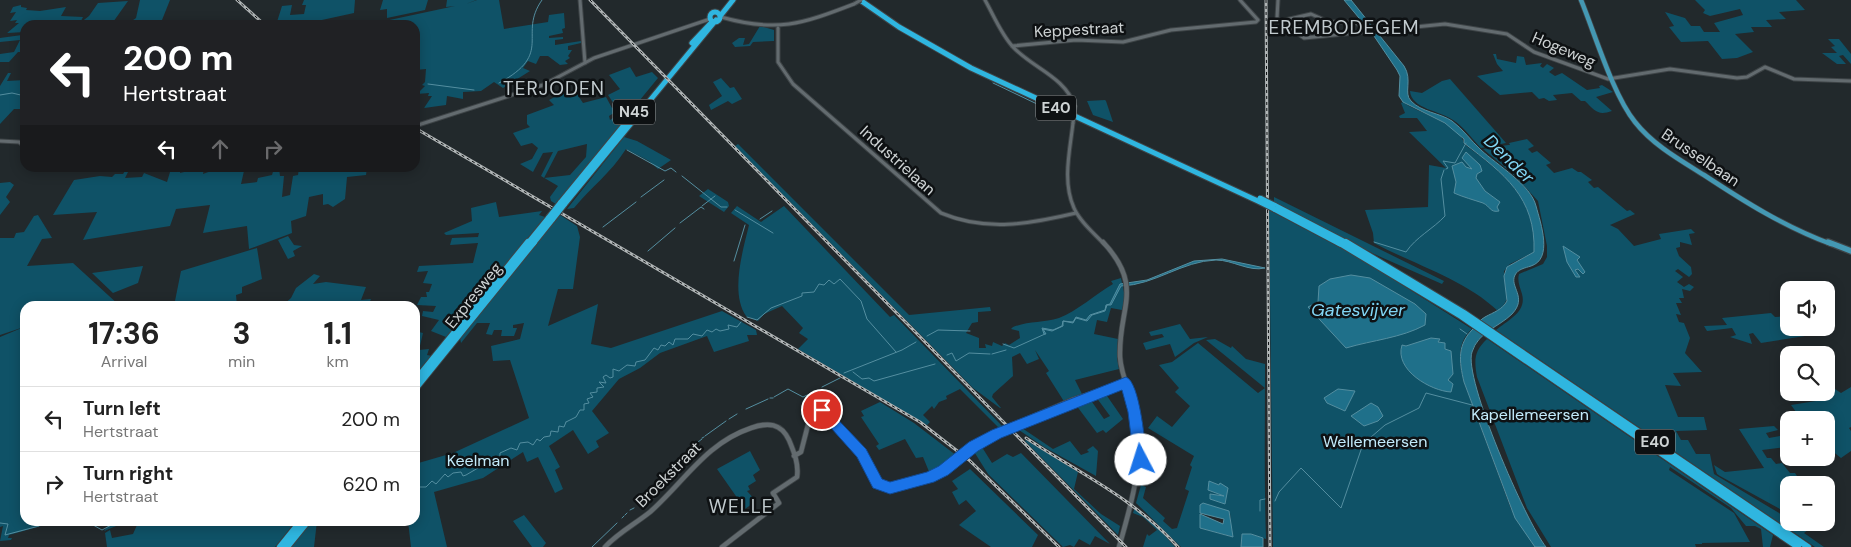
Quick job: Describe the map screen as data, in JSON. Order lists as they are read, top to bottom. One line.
{"streets":{"highway":["E40","N45","Expresweg"],"main road":["Brusselbaan"],"street":["Keppestraat","Hogeweg","Industrielaan","Broekstraat"]},"crossings":[["Hogeweg","Brusselbaan"],["N45","Expresweg"]],"districts":["EREMBODEGEM","TERJODEN","WELLE"],"water":["Dender","Gatesvijver"],"parks":["Kapellemeersen","Wellemeersen","Keelman"],"page":{"turn":["200 m","Hertstraat"],"map_buttons":["+","−"],"eta":["17:36","Arrival","3","min","1.1","km"],"list":[{"name":"Turn left","note":"Hertstraat","value":"200 m"},{"name":"Turn right","note":"Hertstraat","value":"620 m"}]}}
